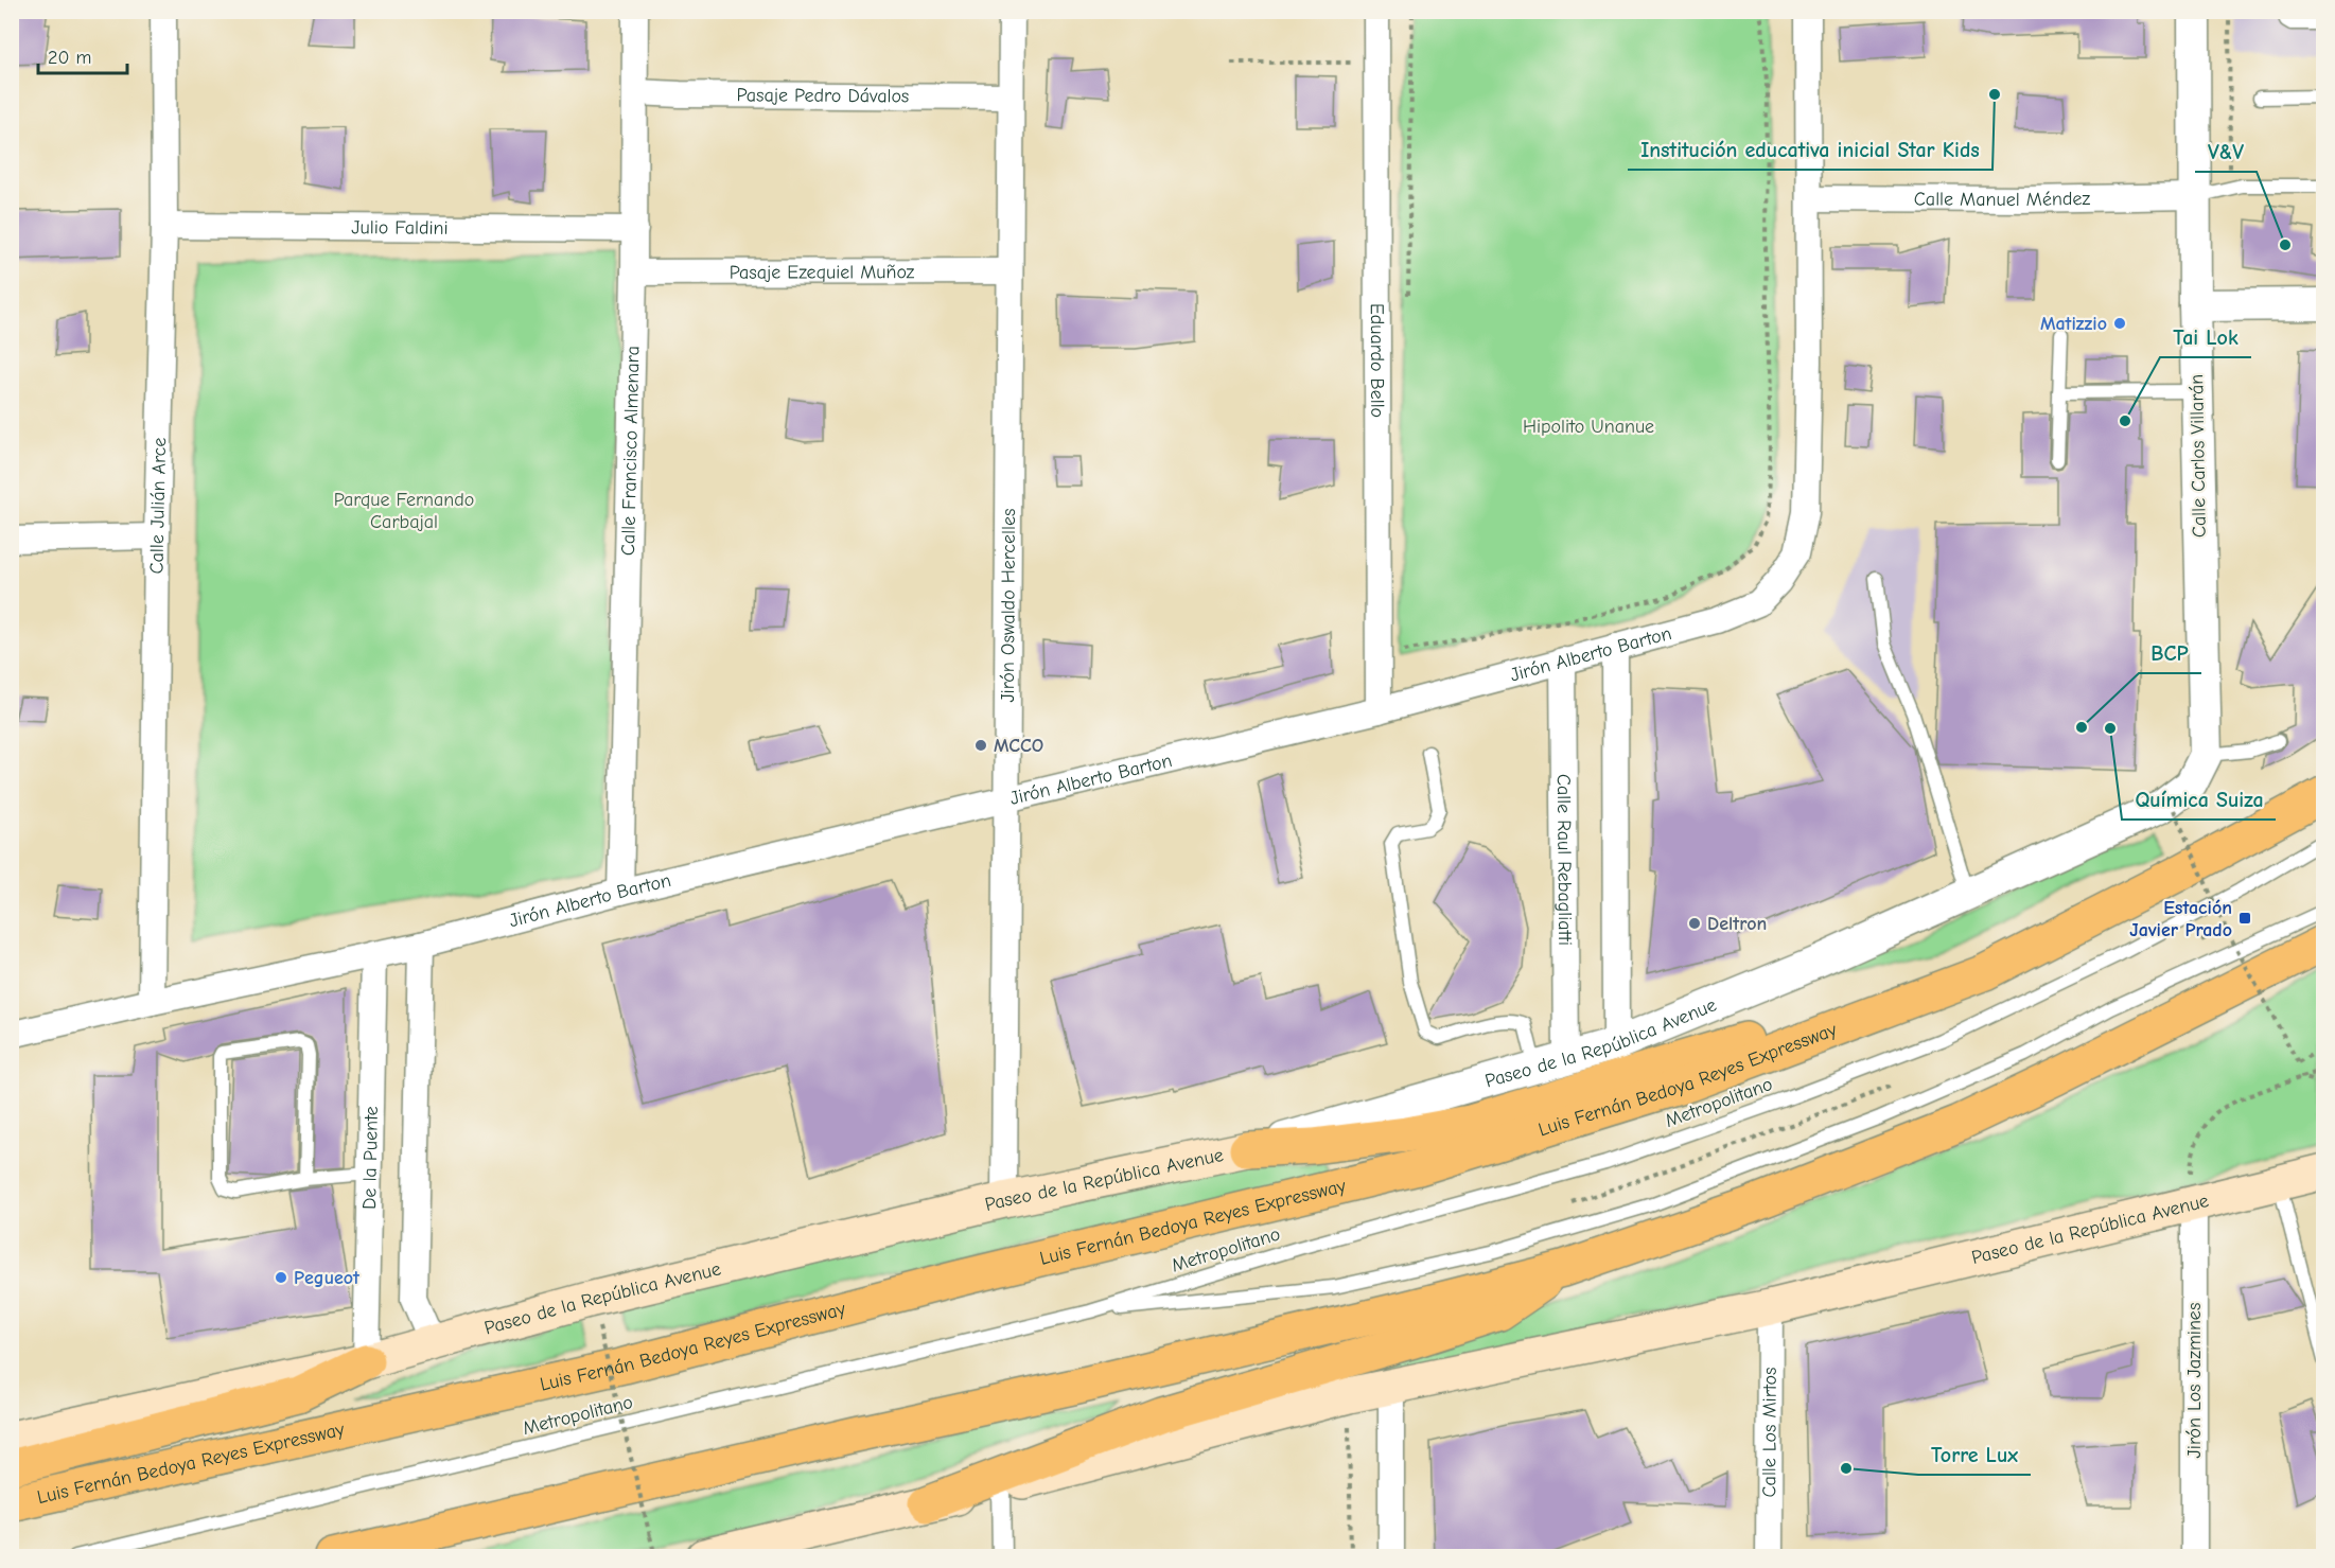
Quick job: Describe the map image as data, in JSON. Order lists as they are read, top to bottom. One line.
{"streets":{"highway":["Luis Fernán Bedoya Reyes Expressway"],"main road":["Paseo de la República Avenue"],"street":["Pasaje Pedro Dávalos","Calle Manuel Méndez","Julio Faldini","Pasaje Ezequiel Muñoz","Eduardo Bello","Calle Francisco Almenara","Calle Carlos Villarán","Calle Julián Arce","Jirón Oswaldo Hercelles","Jirón Alberto Barton","Calle Raul Rebagliatti","De la Puente","Jirón Los Jazmines","Calle Los Mirtos"],"lane":["Metropolitano"]},"crossings":[["Pasaje Pedro Dávalos","Calle Francisco Almenara"],["Pasaje Pedro Dávalos","Jirón Oswaldo Hercelles"],["Calle Manuel Méndez","Calle Carlos Villarán"],["Calle Manuel Méndez","Jirón Alberto Barton"],["Julio Faldini","Calle Francisco Almenara"],["Julio Faldini","Calle Julián Arce"],["Pasaje Ezequiel Muñoz","Calle Francisco Almenara"],["Pasaje Ezequiel Muñoz","Jirón Oswaldo Hercelles"],["Eduardo Bello","Jirón Alberto Barton"],["Calle Francisco Almenara","Jirón Alberto Barton"],["Calle Carlos Villarán","Paseo de la República Avenue"],["Calle Julián Arce","Jirón Alberto Barton"],["Jirón Oswaldo Hercelles","Jirón Alberto Barton"],["Jirón Oswaldo Hercelles","Paseo de la República Avenue"],["Jirón Alberto Barton","Calle Raul Rebagliatti"],["Jirón Alberto Barton","De la Puente"],["Calle Raul Rebagliatti","Paseo de la República Avenue"],["Paseo de la República Avenue","De la Puente"],["Paseo de la República Avenue","Jirón Los Jazmines"],["Paseo de la República Avenue","Calle Los Mirtos"]],"parks":["Hipolito Unanue","Parque Fernando Carbajal"],"places":{"other":["Institución educativa inicial Star Kids","V&V","Matizzio","Tai Lok","BCP","Química Suiza","MCCO","Deltron","Pegueot","Torre Lux"],"transit":["Estación Javier Prado"]},"scale_bar":"20 m"}
